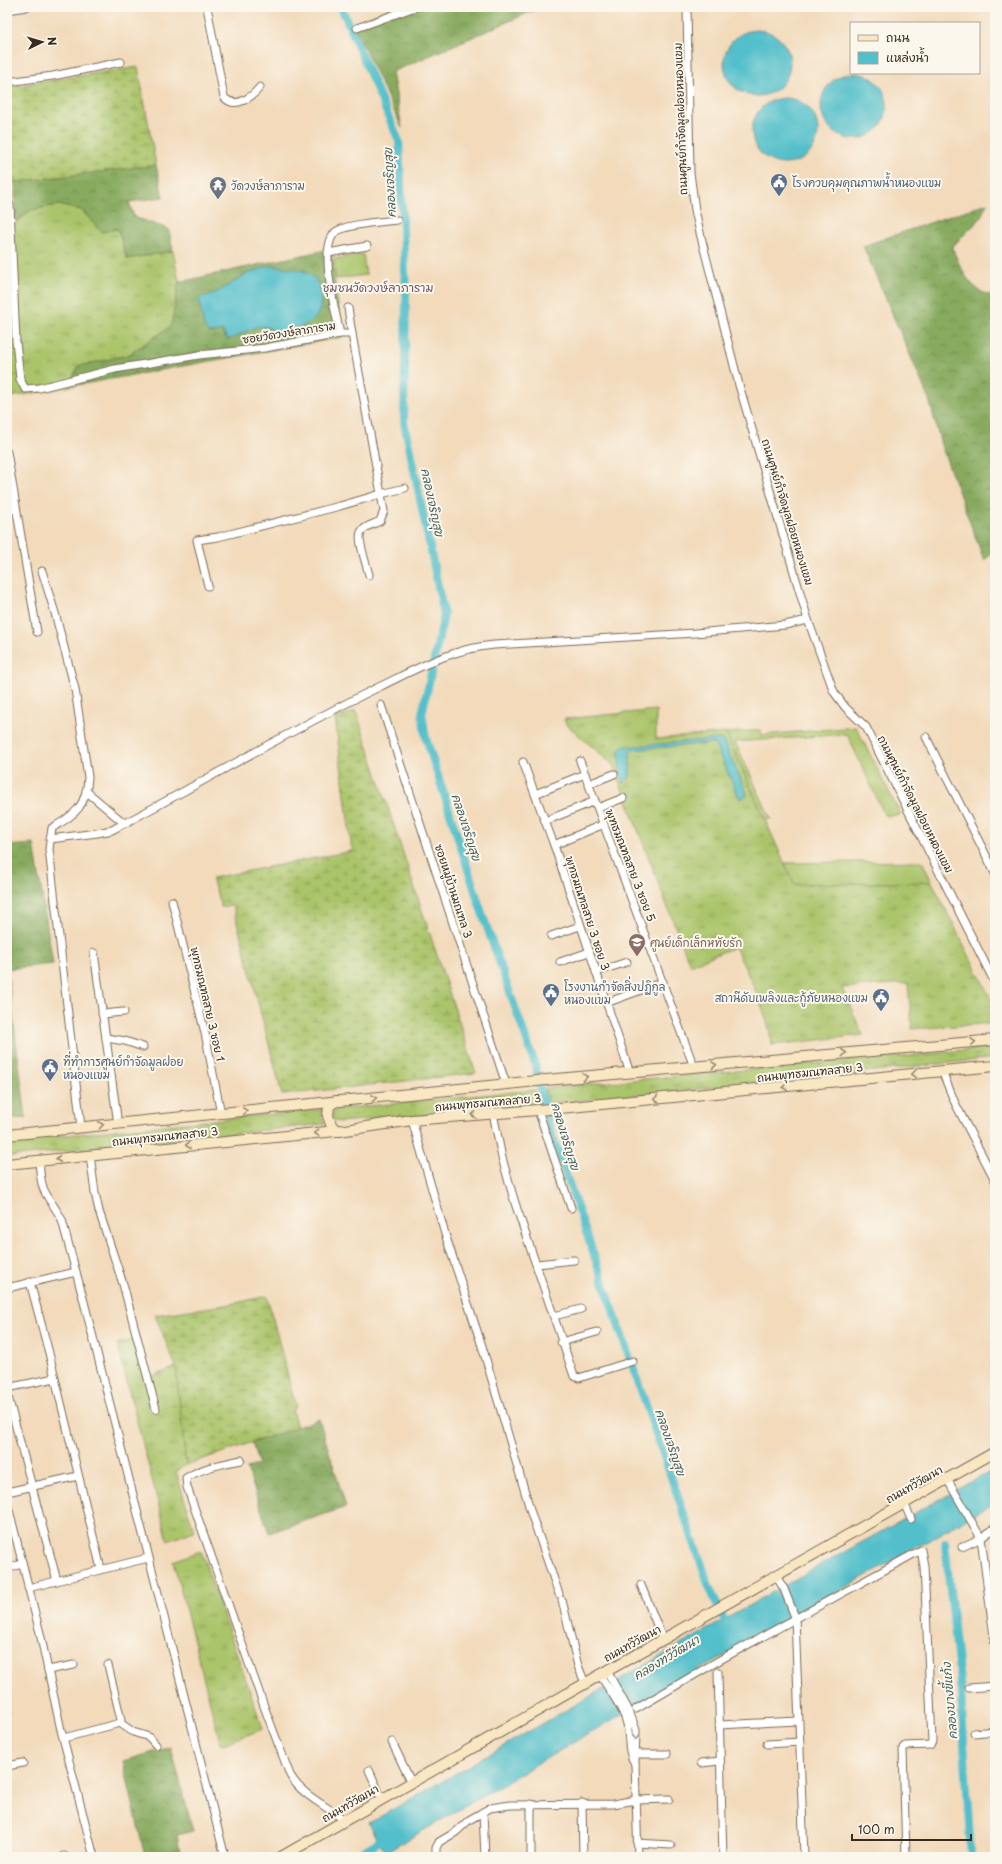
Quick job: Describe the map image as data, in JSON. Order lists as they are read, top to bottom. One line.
{"streets":{"main road":["ถนนพุทธมณฑลสาย 3","ถนนทวีวัฒนา"],"street":["ถนนศูนย์กำจัดมูลฝอยหนองแขม","ซอยวัดวงษ์ลาภาราม","พุทธมณฑลสาย 3 ซอย 5","ซอยหมู่บ้านมณฑล 3","พุทธมณฑลสาย 3 ซอย 3","พุทธมณฑลสาย 3 ซอย 1"]},"crossings":[["พุทธมณฑลสาย 3 ซอย 5","ถนนพุทธมณฑลสาย 3"],["ซอยหมู่บ้านมณฑล 3","ถนนพุทธมณฑลสาย 3"],["พุทธมณฑลสาย 3 ซอย 3","ถนนพุทธมณฑลสาย 3"],["พุทธมณฑลสาย 3 ซอย 1","ถนนพุทธมณฑลสาย 3"]],"districts":["ชุมชนวัดวงษ์ลาภาราม"],"water":["คลองเจริญสุข","คลองทวีวัฒนา","คลองบางขี้แก้ง"],"places":{"public building":["โรงควบคุมคุณภาพน้ำหนองแขม","โรงงานกำจัดสิ่งปฏิกูล หนองแขม","สถานีดับเพลิงและกู้ภัยหนองแขม","ที่ทำการศูนย์กำจัดมูลฝอย หนองแขม"],"temple":["วัดวงษ์ลาภาราม"],"school or university":["ศูนย์เด็กเล็กหทัยรัก"]},"legend":["ถนน","แหล่งน้ำ"],"scale_bar":"100 m","north":"right"}
